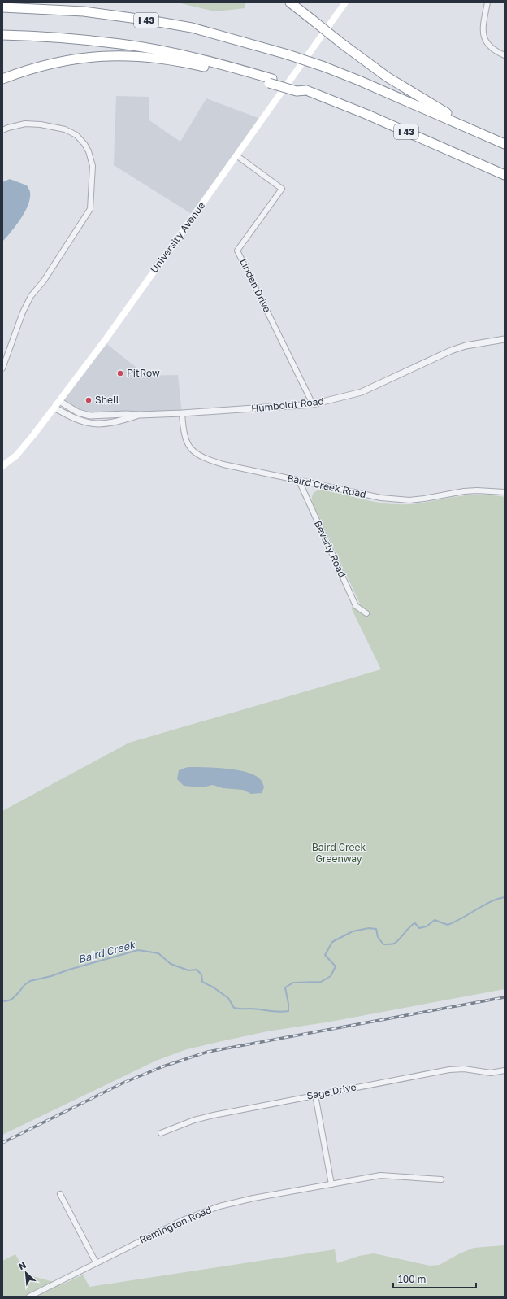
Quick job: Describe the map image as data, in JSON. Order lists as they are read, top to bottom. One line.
{"streets":{"highway":["I 43"],"main road":["University Avenue"],"street":["Linden Drive","Humboldt Road","Baird Creek Road","Beverly Road","Sage Drive","Remington Road"]},"crossings":[["University Avenue","Linden Drive"],["University Avenue","Humboldt Road"],["Linden Drive","Humboldt Road"],["Humboldt Road","Baird Creek Road"],["Baird Creek Road","Beverly Road"]],"water":["Baird Creek"],"parks":["Baird Creek Greenway"],"places":["PitRow","Shell"],"scale_bar":"100 m","north":"top left"}
